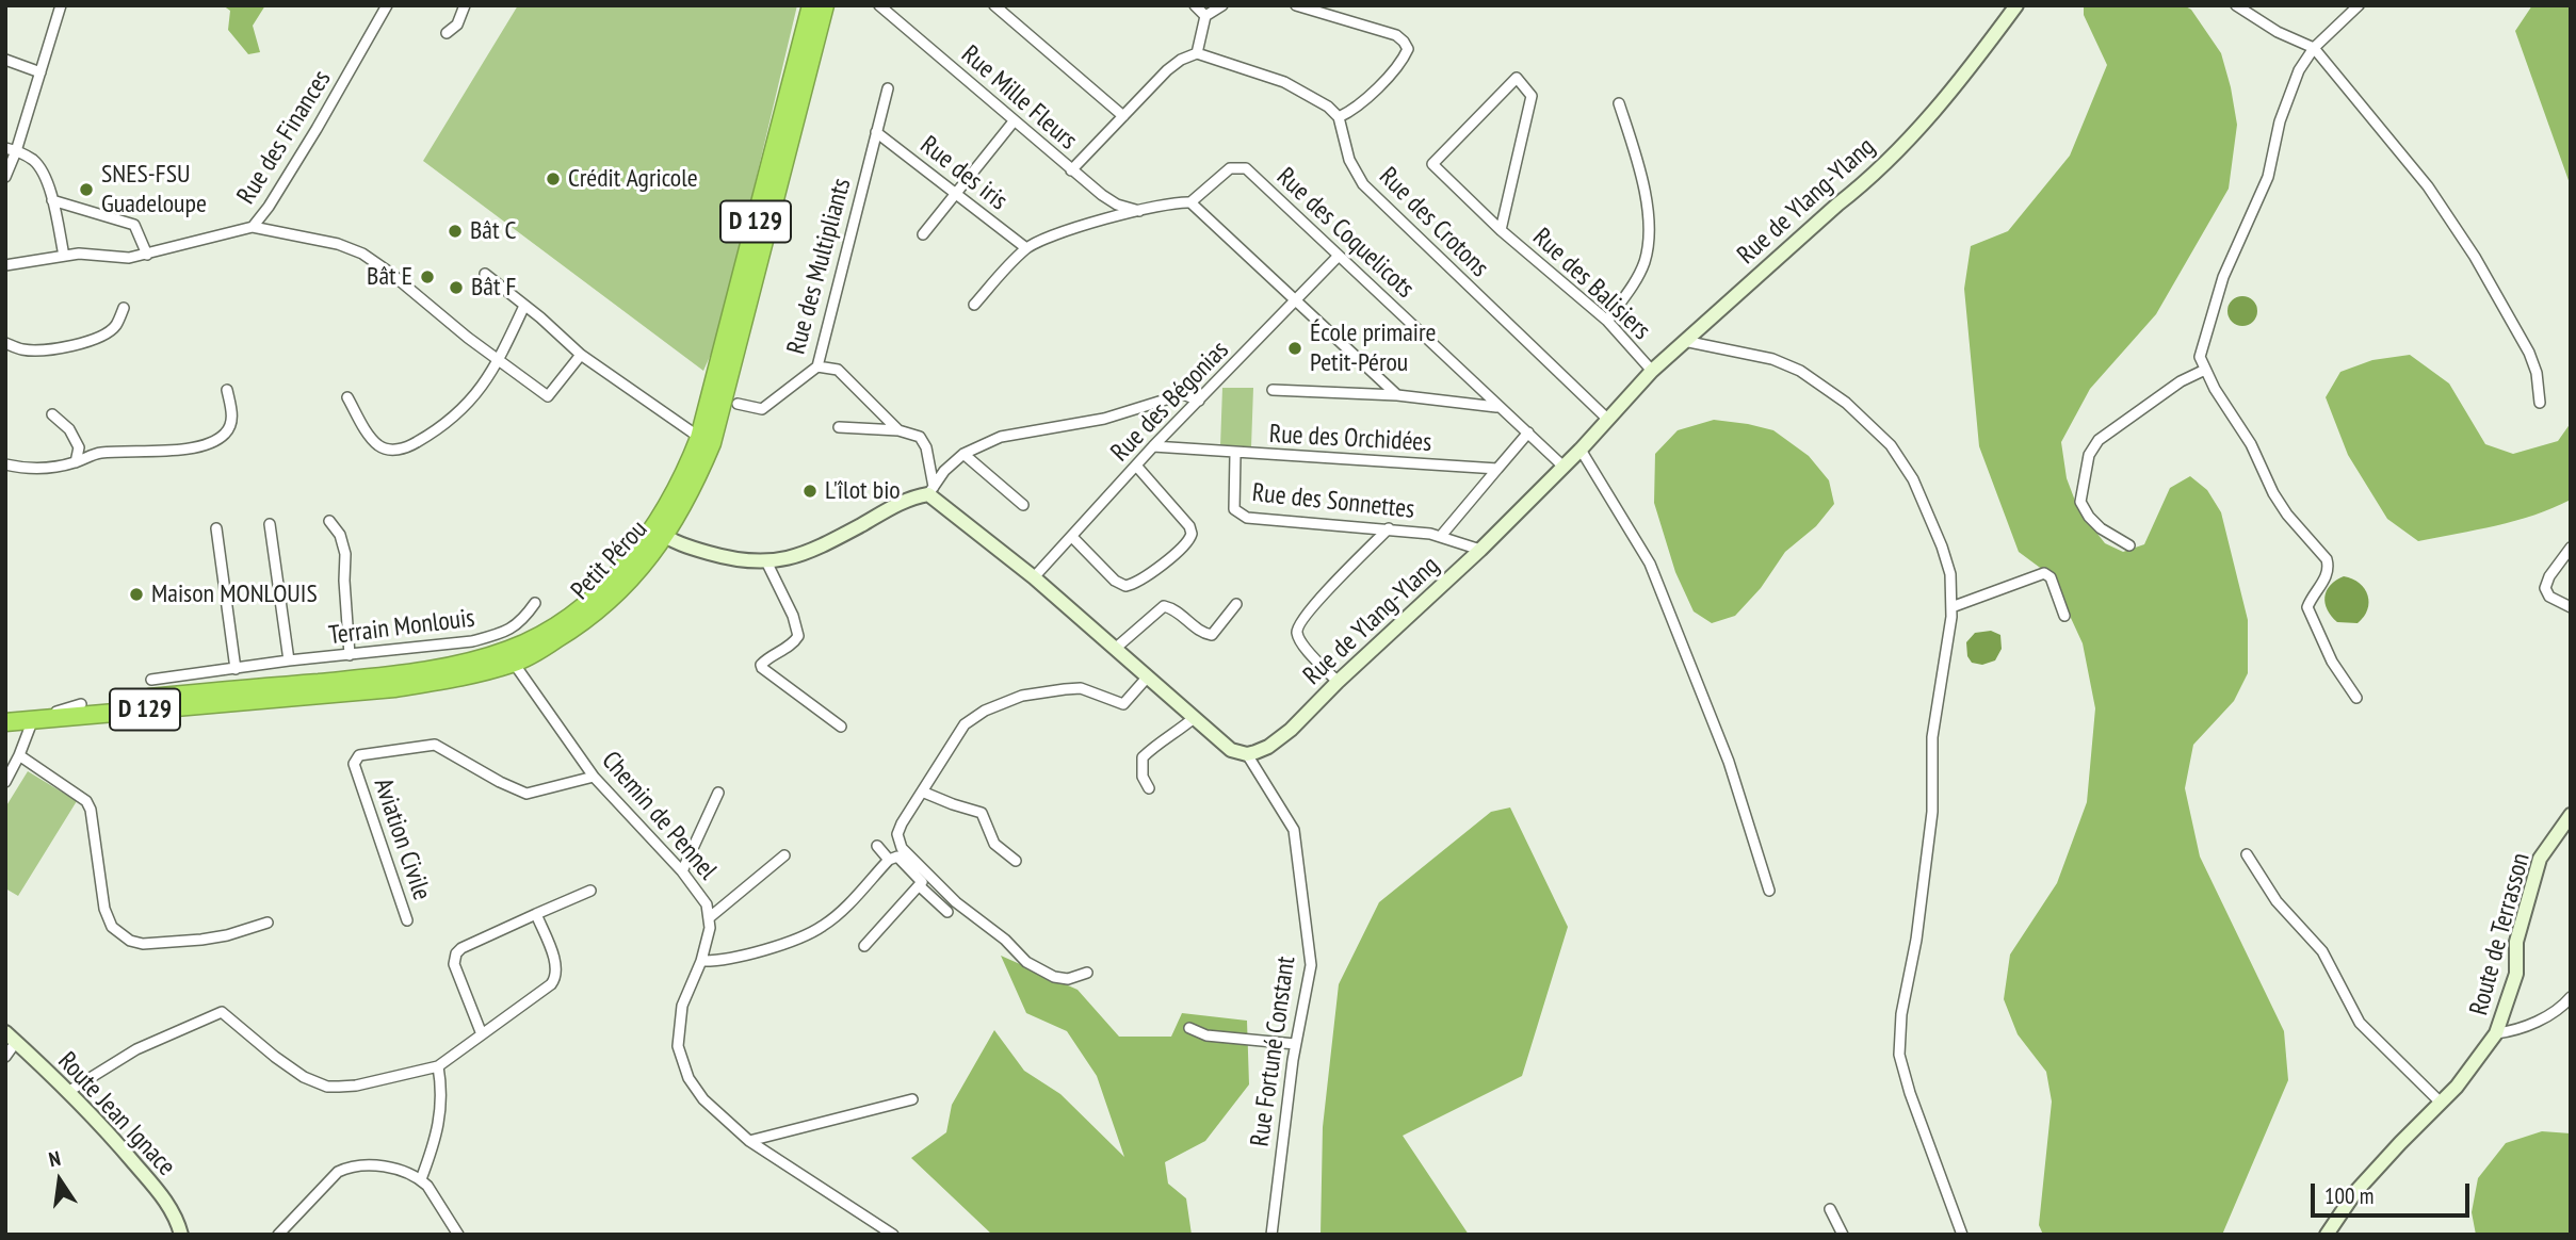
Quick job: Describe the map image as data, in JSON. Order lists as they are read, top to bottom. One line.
{"streets":{"highway":["D 129","Petit Pérou"],"street":["Rue Mille Fleurs","Rue des Finances","Rue des iris","Rue de Ylang-Ylang","Rue des Crotons","Rue des Coquelicots","Rue des Multipliants","Rue des Balisiers","Rue des Bégonias","Rue des Orchidées","Rue des Sonnettes","Terrain Monlouis","Chemin de Pennel","Aviation Civile","Route de Terrasson","Rue Fortuné Constant","Route Jean Ignace"]},"crossings":[["Rue des iris","Rue des Multipliants"],["Rue de Ylang-Ylang","Rue des Crotons"],["Rue de Ylang-Ylang","Rue des Coquelicots"],["Rue de Ylang-Ylang","Rue des Balisiers"],["Rue de Ylang-Ylang","Rue des Sonnettes"],["Rue de Ylang-Ylang","Rue Fortuné Constant"],["Rue des Coquelicots","Rue des Bégonias"],["Rue des Bégonias","Rue des Orchidées"],["Rue des Orchidées","Rue des Sonnettes"],["Petit Pérou","Chemin de Pennel"],["Chemin de Pennel","Aviation Civile"]],"places":["Crédit Agricole","SNES-FSU Guadeloupe","Bât C","Bât E","Bât F","École primaire Petit-Pérou","L'îlot bio","Maison MONLOUIS"],"scale_bar":"100 m","north":"top"}
